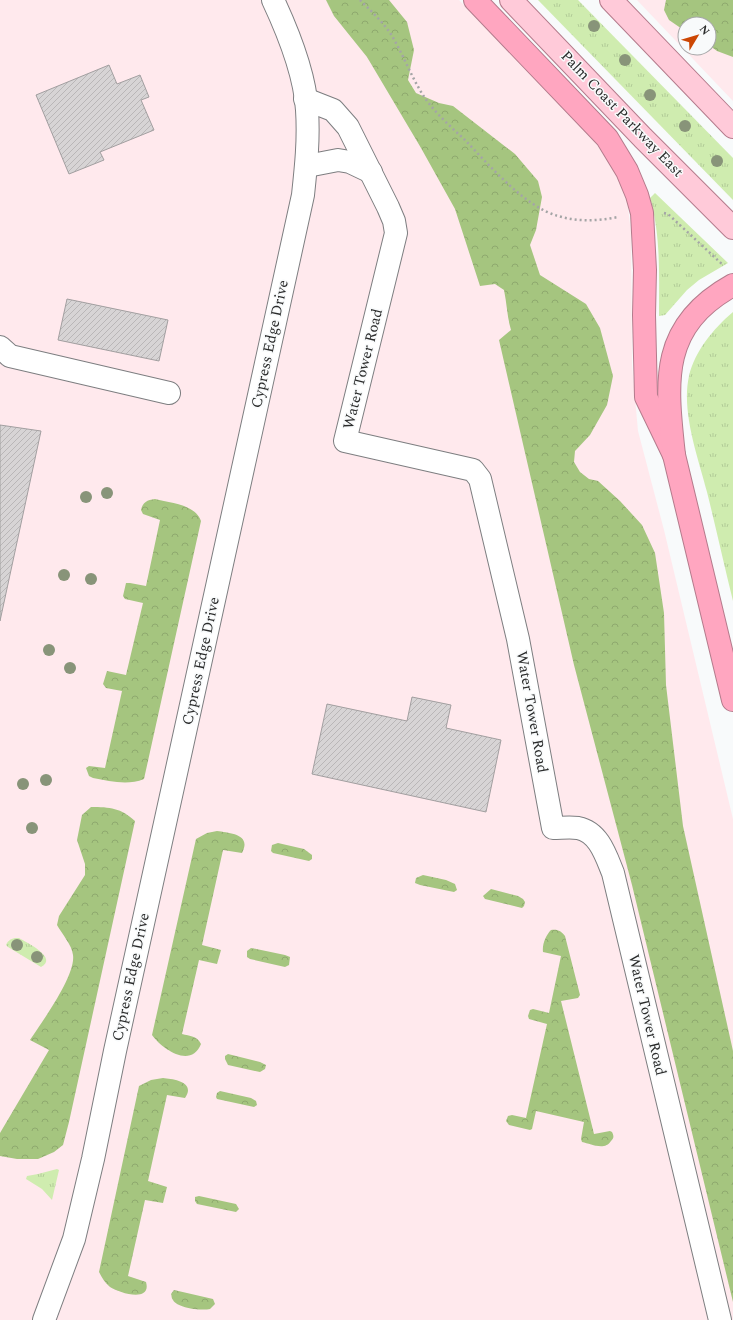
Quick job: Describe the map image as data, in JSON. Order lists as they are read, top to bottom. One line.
{"streets":{"main road":["Palm Coast Parkway East"],"street":["Cypress Edge Drive","Water Tower Road"]},"crossings":[["Cypress Edge Drive","Water Tower Road"]],"north":"top right"}
